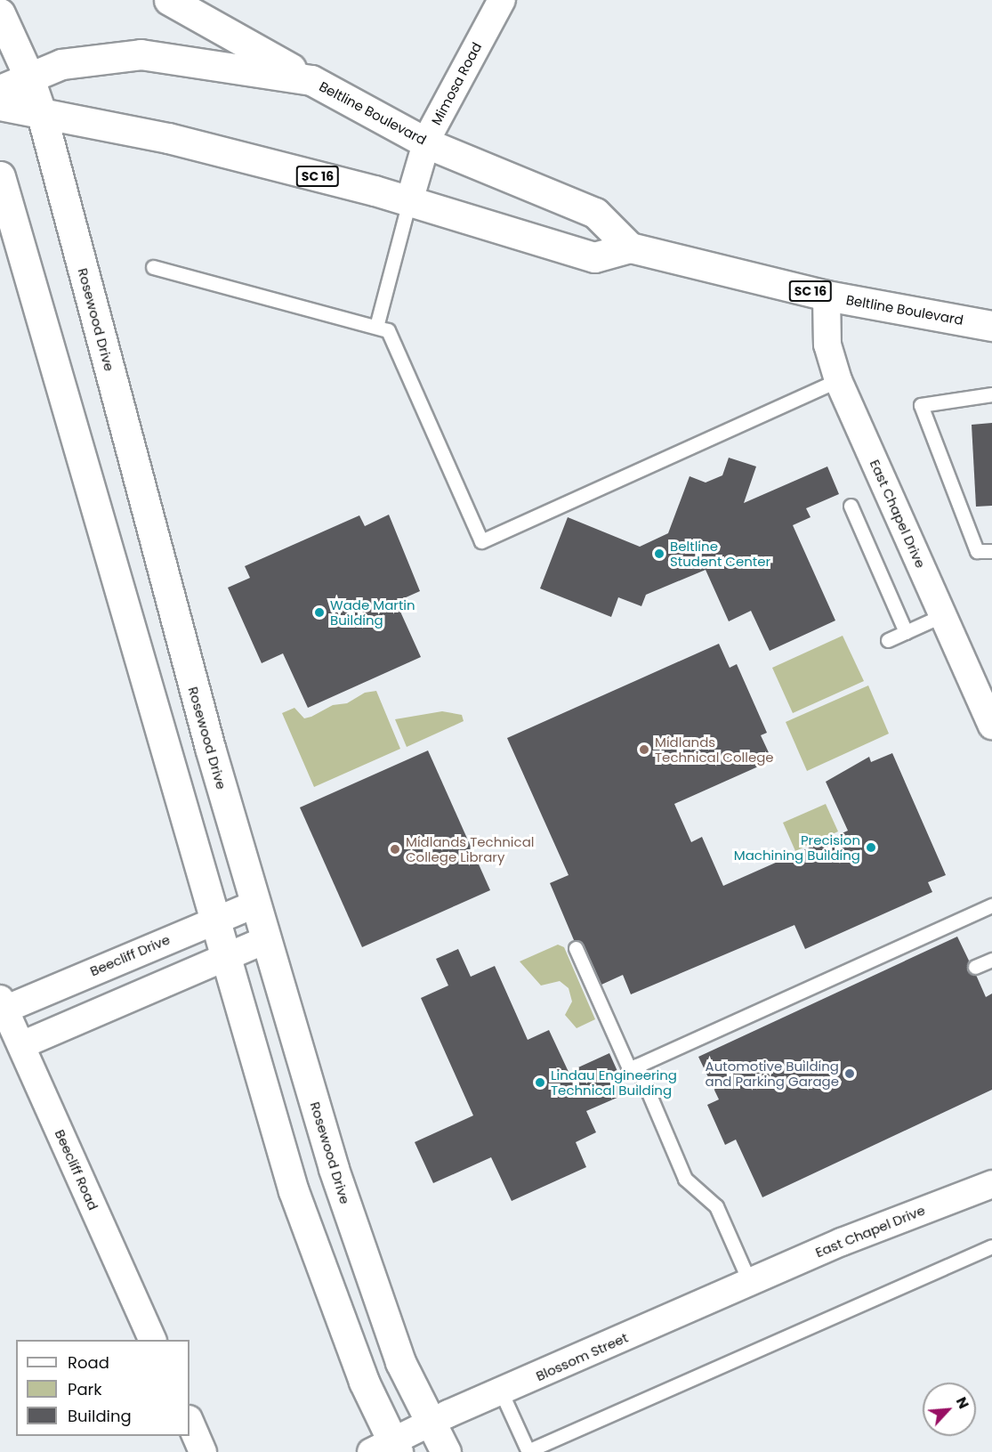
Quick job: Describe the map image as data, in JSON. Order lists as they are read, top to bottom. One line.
{"streets":{"main road":["Beltline Boulevard","SC 16","Rosewood Drive"],"street":["Mimosa Road","East Chapel Drive","Beecliff Drive","Beecliff Road","Blossom Street"]},"crossings":[["Mimosa Road","Beltline Boulevard"],["Beltline Boulevard","Rosewood Drive"],["Beltline Boulevard","East Chapel Drive"],["Rosewood Drive","Beecliff Drive"],["Rosewood Drive","Blossom Street"],["East Chapel Drive","Blossom Street"],["Beecliff Drive","Beecliff Road"]],"places":["Beltline Student Center","Wade Martin Building","Midlands Technical College","Precision Machining Building","Midlands Technical College Library","Automotive Building and Parking Garage","Lindau Engineering Technical Building"],"legend":["Road","Park","Building"],"north":"top right"}
